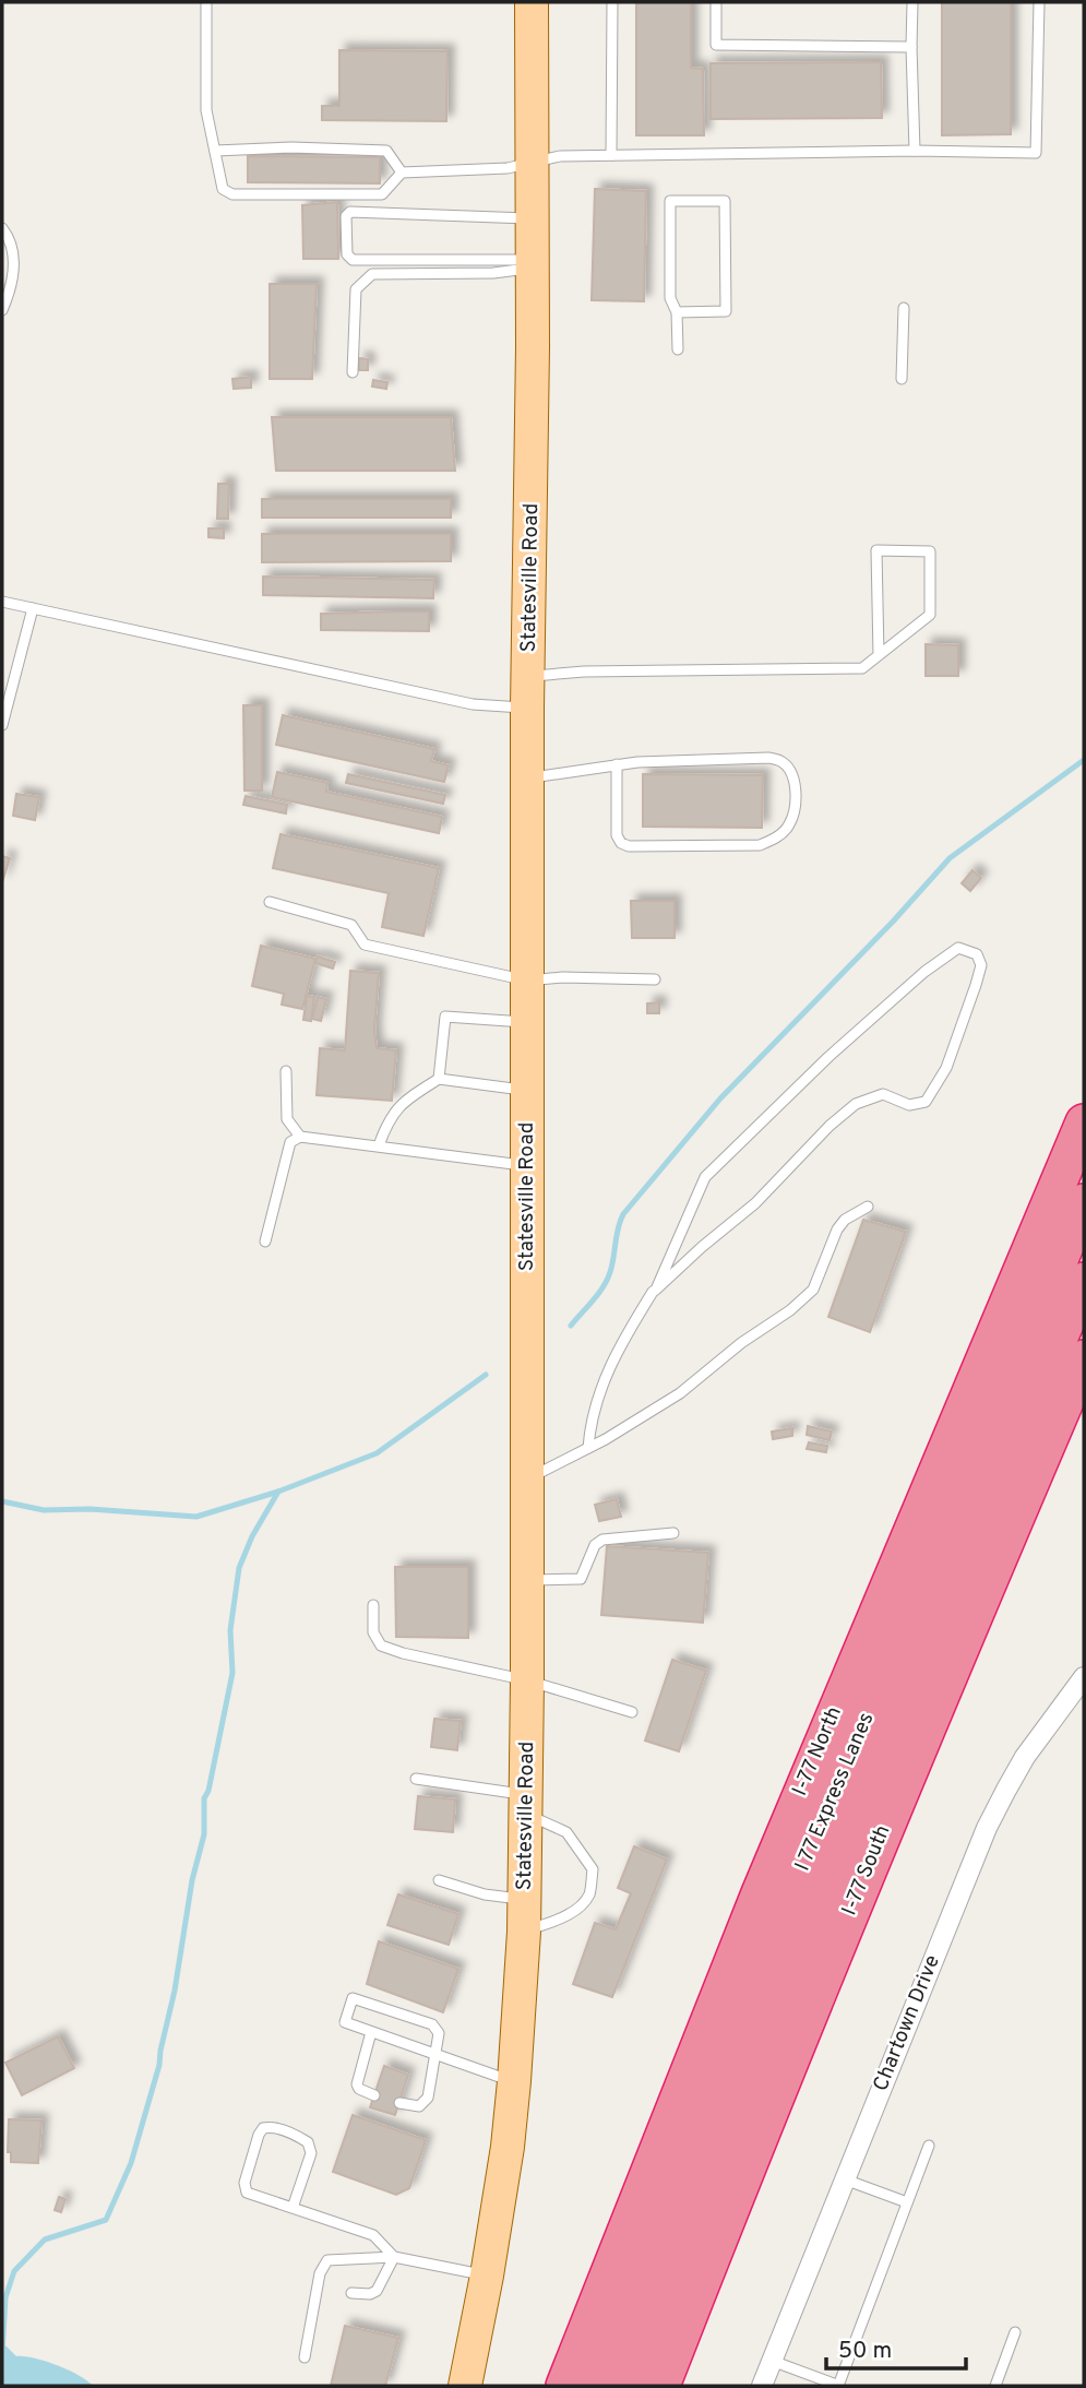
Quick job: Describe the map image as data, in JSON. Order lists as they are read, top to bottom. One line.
{"streets":{"highway":["I-77 North","I 77 Express Lanes","I-77 South"],"main road":["Statesville Road"],"street":["Chartown Drive"]},"scale_bar":"50 m"}
